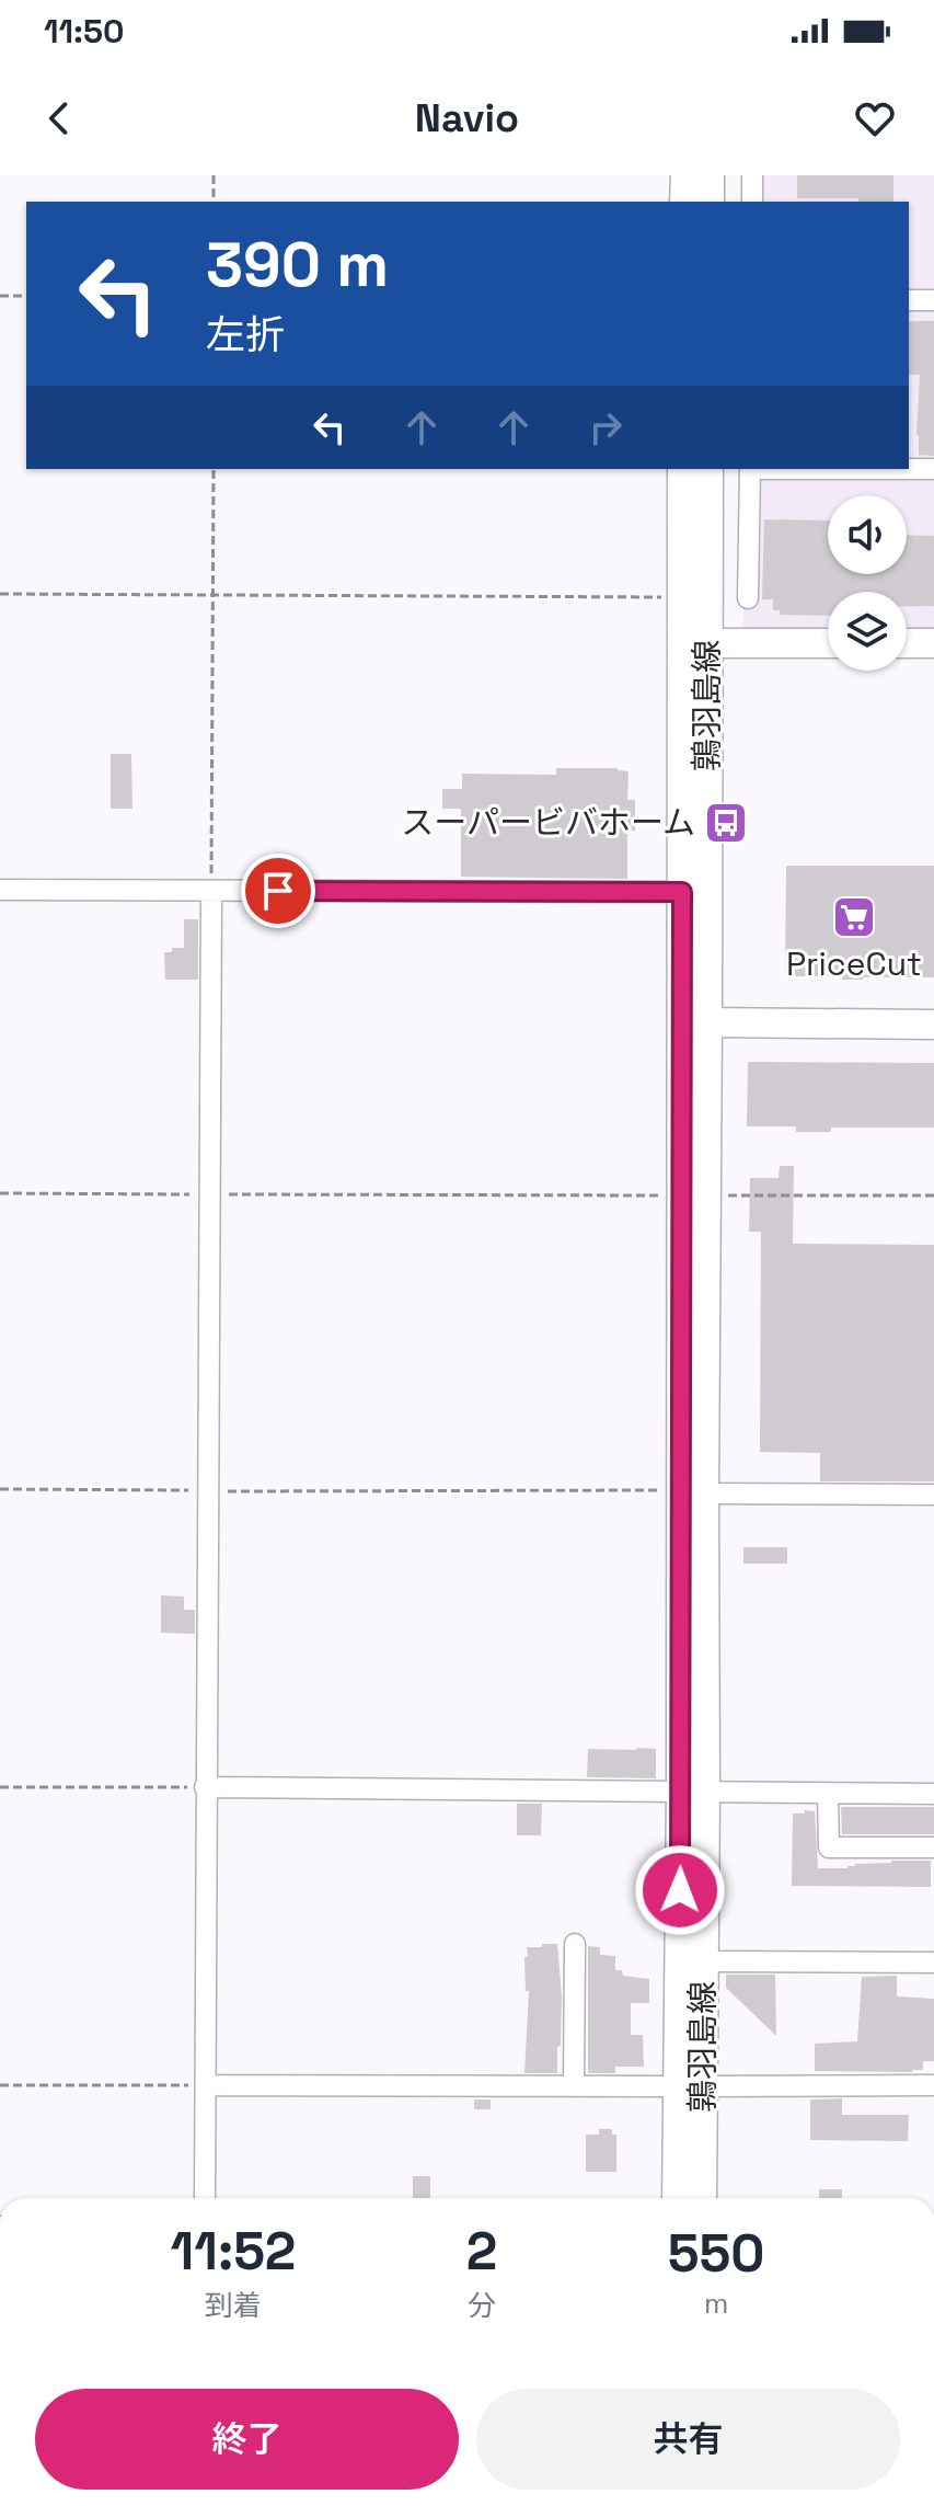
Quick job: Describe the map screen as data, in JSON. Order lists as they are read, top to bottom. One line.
{"streets":{"main road":["鶉羽島線"]},"places":{"bus stop":["スーパービバホーム"],"supermarket":["PriceCut"]},"page":{"status":"11:50","header":"Navio","turn":["390 m","左折"],"eta":["11:52","到着","2","分","550","m"],"buttons":["終了","共有"]}}
